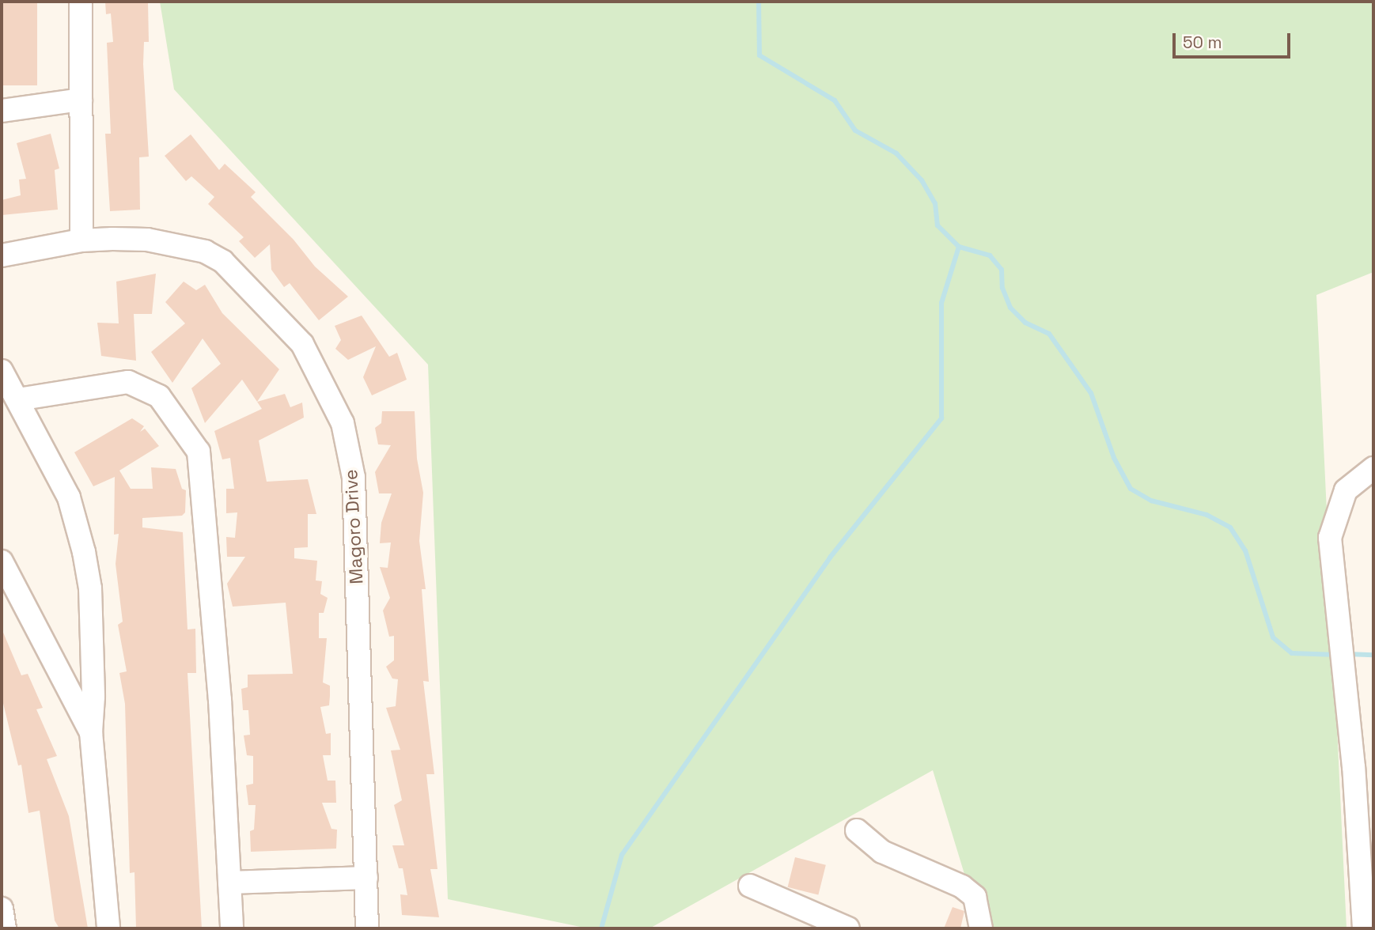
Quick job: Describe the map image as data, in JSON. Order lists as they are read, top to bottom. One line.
{"streets":{"street":["Magoro Drive"]},"scale_bar":"50 m"}
